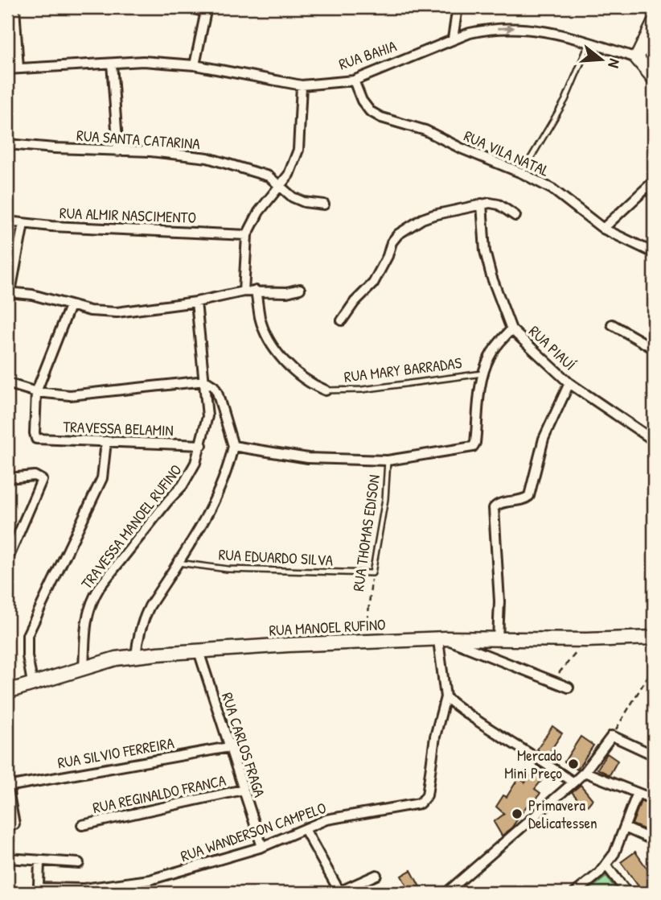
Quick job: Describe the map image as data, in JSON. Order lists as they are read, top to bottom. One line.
{"streets":{"main road":["RUA MANOEL RUFINO"],"street":["RUA BAHIA","RUA SANTA CATARINA","RUA VILA NATAL","RUA ALMIR NASCIMENTO","RUA PIAUÍ","TRAVESSA BELAMIN","TRAVESSA MANOEL RUFINO","RUA CARLOS FRAGA","RUA SILVIO FERREIRA","RUA REGINALDO FRANCA","RUA WANDERSON CAMPELO"],"lane":["RUA MARY BARRADAS","RUA THOMAS EDISON","RUA EDUARDO SILVA"]},"crossings":[["RUA BAHIA","RUA VILA NATAL"],["TRAVESSA BELAMIN","TRAVESSA MANOEL RUFINO"],["TRAVESSA MANOEL RUFINO","RUA MANOEL RUFINO"],["RUA THOMAS EDISON","RUA EDUARDO SILVA"],["RUA THOMAS EDISON","RUA MANOEL RUFINO"],["RUA MANOEL RUFINO","RUA CARLOS FRAGA"],["RUA CARLOS FRAGA","RUA SILVIO FERREIRA"],["RUA CARLOS FRAGA","RUA REGINALDO FRANCA"],["RUA CARLOS FRAGA","RUA WANDERSON CAMPELO"]],"places":["Mercado Mini Preço","Primavera Delicatessen"],"north":"right"}
